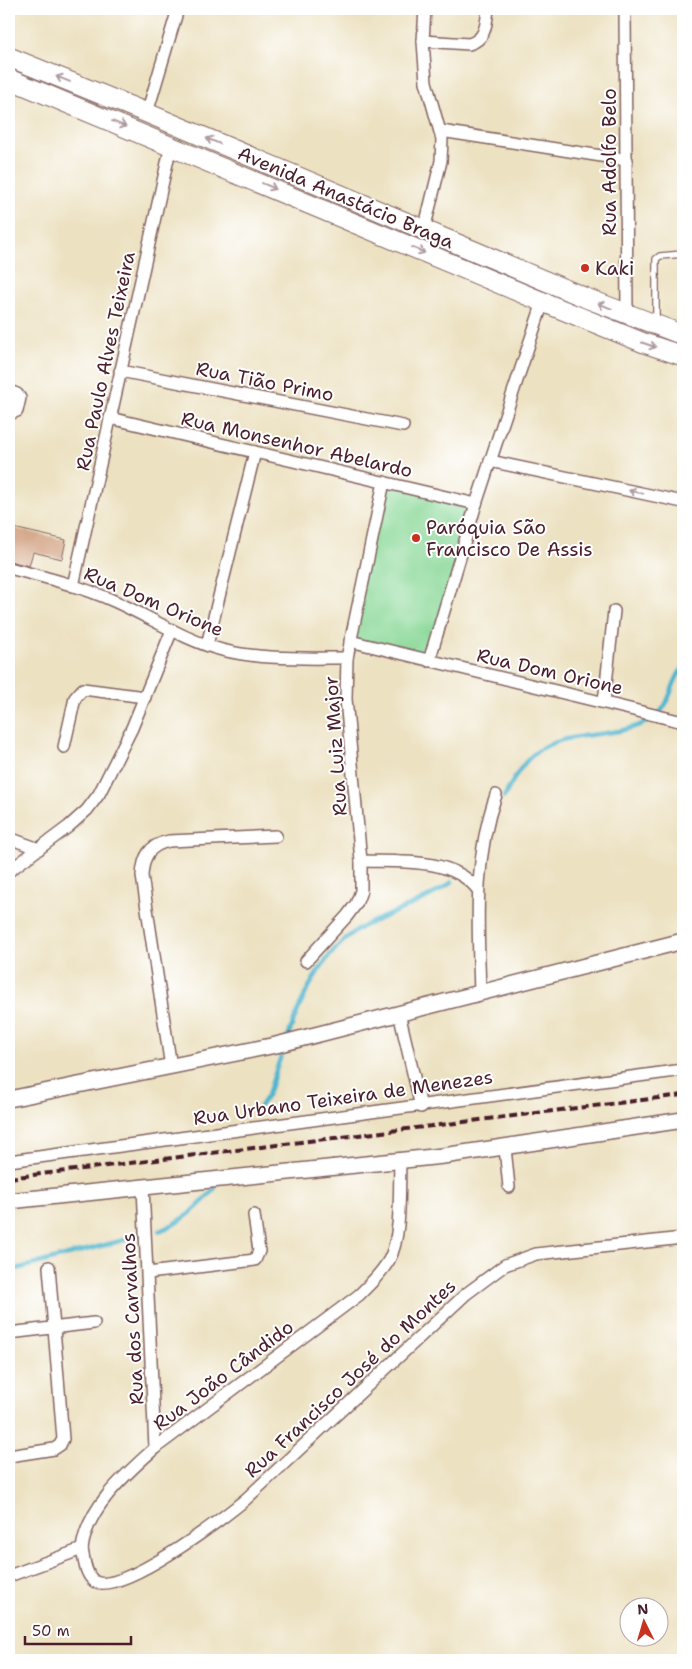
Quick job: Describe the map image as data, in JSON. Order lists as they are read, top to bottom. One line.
{"streets":{"main road":["Avenida Anastácio Braga"],"street":["Rua Adolfo Belo","Rua Paulo Alves Teixeira","Rua Tião Primo","Rua Monsenhor Abelardo","Rua Dom Orione","Rua Luiz Major","Rua Urbano Teixeira de Menezes","Rua dos Carvalhos","Rua João Cândido","Rua Francisco José do Montes"]},"crossings":[["Rua Adolfo Belo","Avenida Anastácio Braga"],["Avenida Anastácio Braga","Rua Paulo Alves Teixeira"],["Rua Paulo Alves Teixeira","Rua Tião Primo"],["Rua Paulo Alves Teixeira","Rua Monsenhor Abelardo"],["Rua Paulo Alves Teixeira","Rua Dom Orione"],["Rua Monsenhor Abelardo","Rua Luiz Major"],["Rua Dom Orione","Rua Luiz Major"],["Rua dos Carvalhos","Rua João Cândido"],["Rua João Cândido","Rua Francisco José do Montes"]],"places":["Kaki","Paróquia São Francisco De Assis"],"scale_bar":"50 m","north":"top"}
